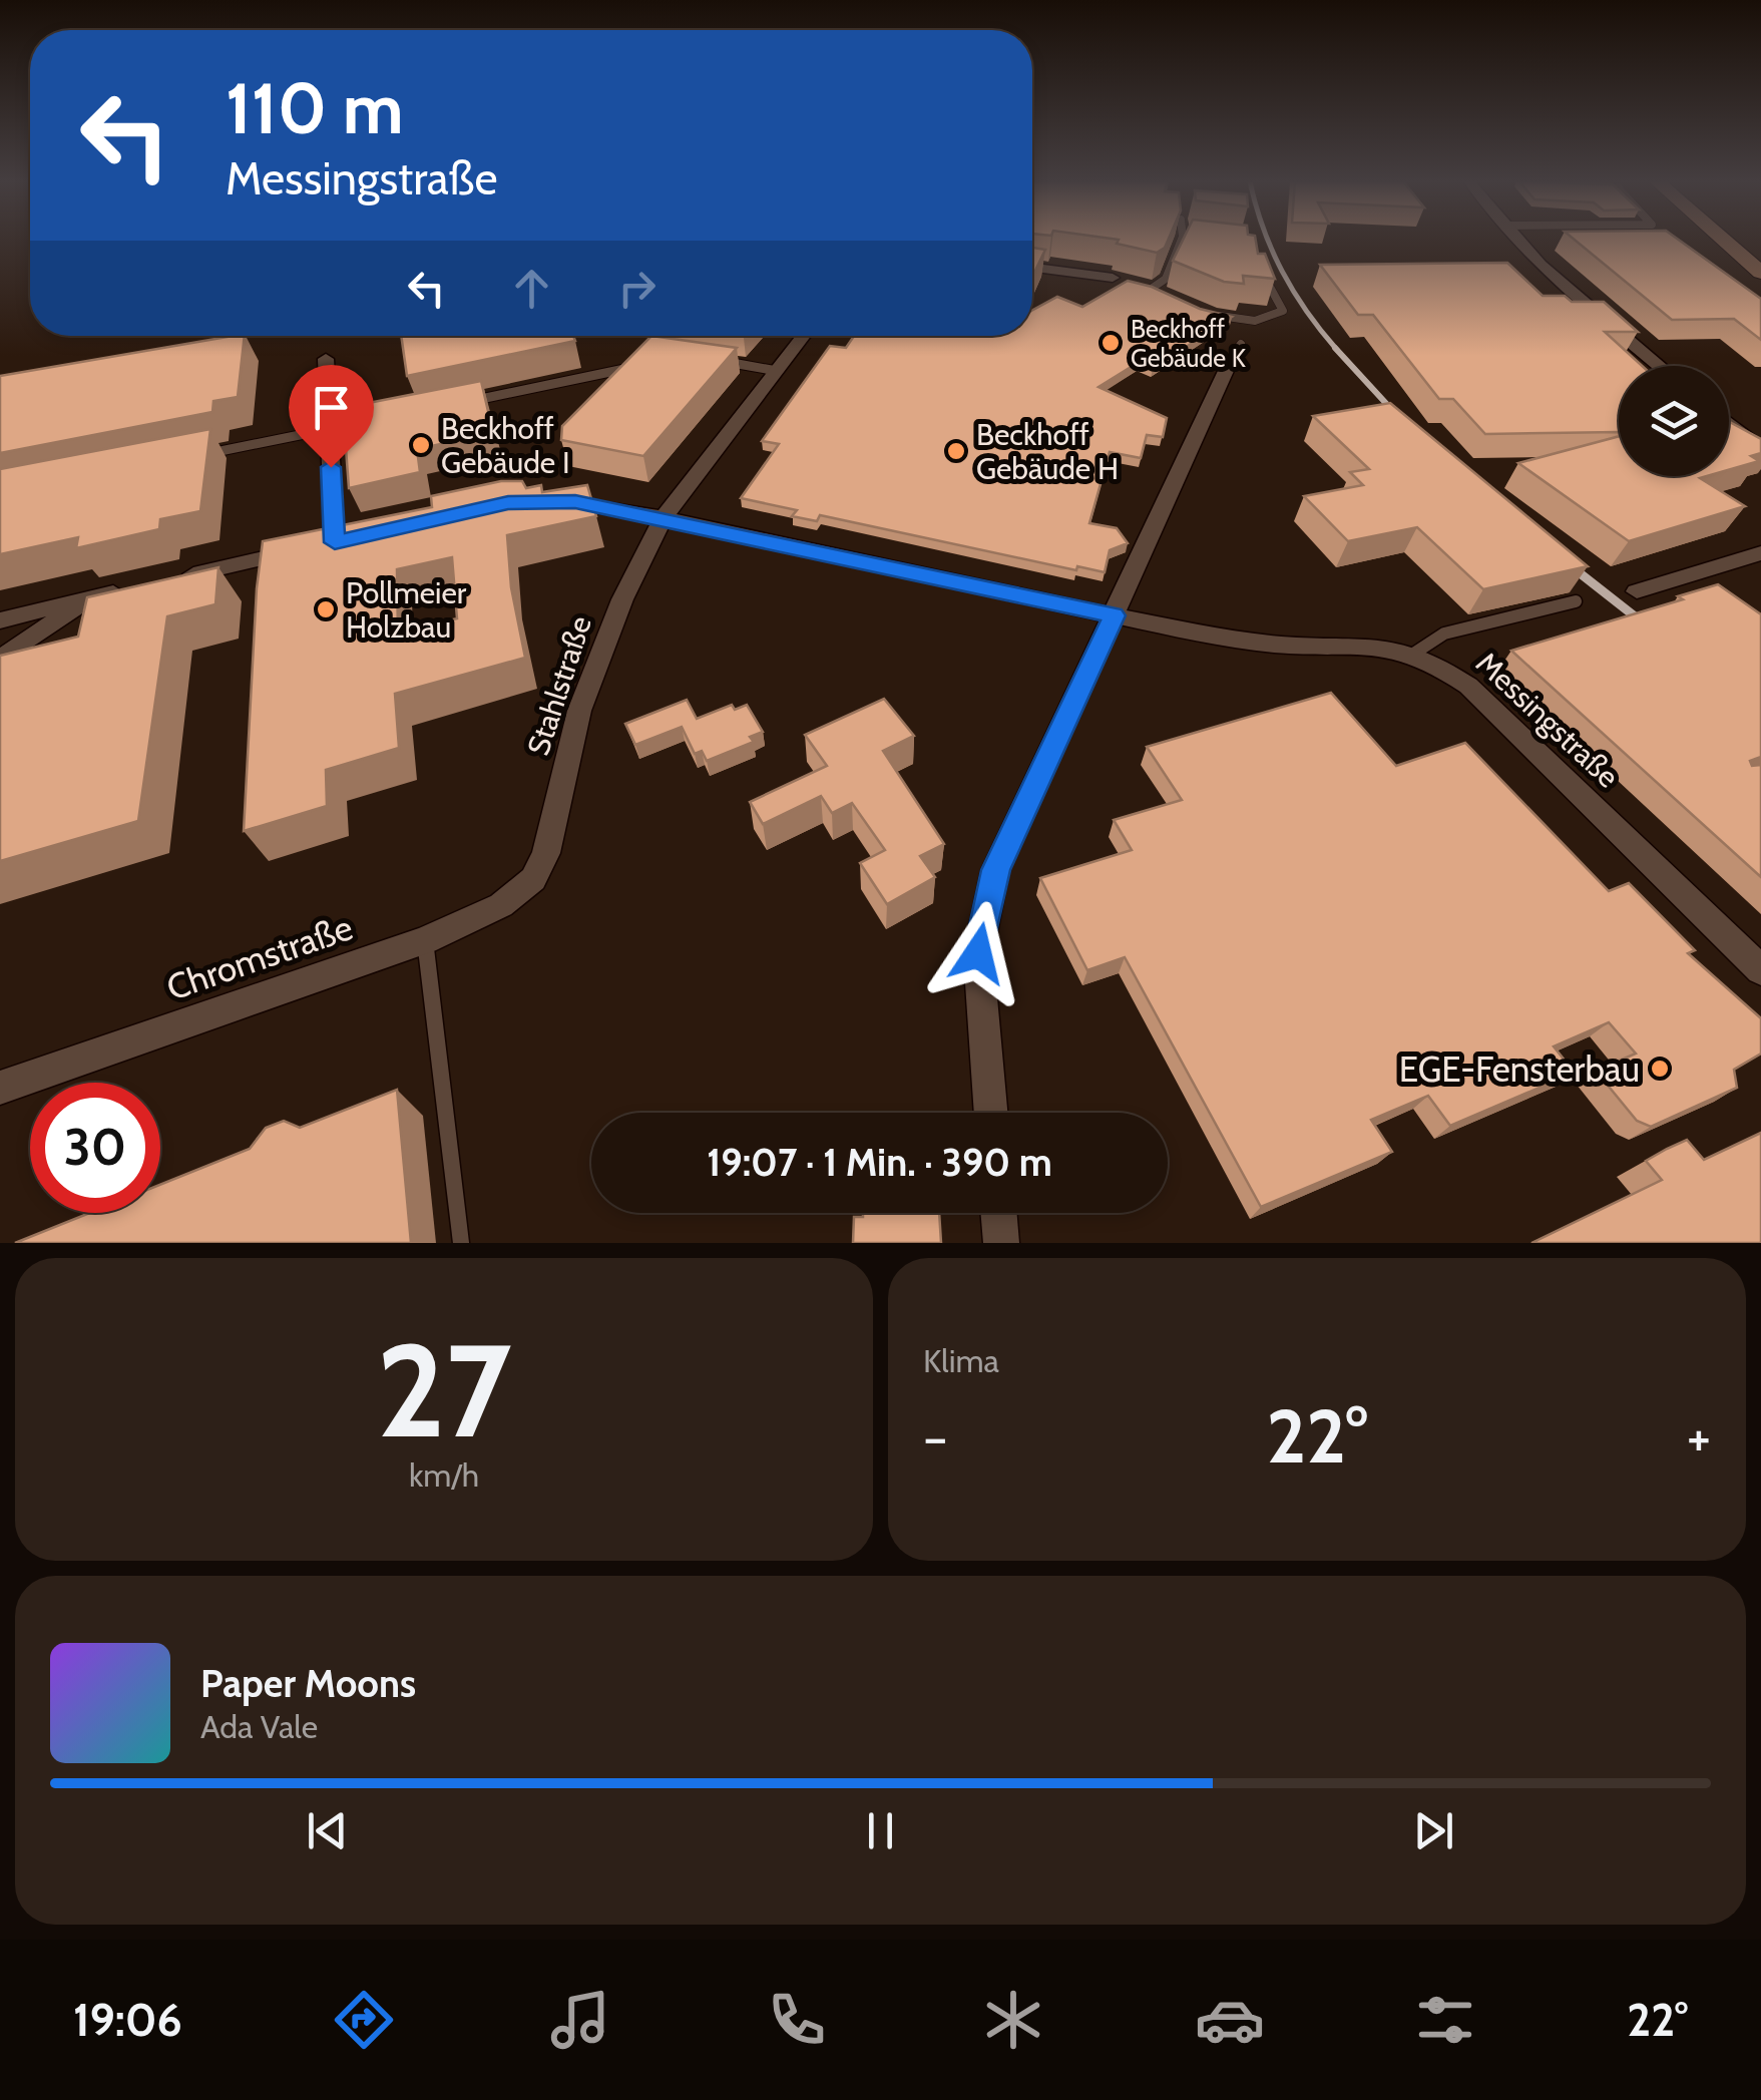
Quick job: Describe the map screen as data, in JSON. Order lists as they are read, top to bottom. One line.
{"streets":{"street":["Stahlstraße","Messingstraße","Chromstraße"]},"crossings":[["Stahlstraße","Messingstraße"],["Stahlstraße","Chromstraße"]],"places":["Beckhoff Gebäude K","Beckhoff Gebäude I","Beckhoff Gebäude H","Pollmeier Holzbau","EGE-Fensterbau"],"page":{"turn":["110 m","Messingstraße"],"limit":"30","trip":"19:07 · 1 Min. · 390 m","tile":[["27","km/h"],"Klima"],"heat":["−","22°","+"],"song":["Paper Moons","Ada Vale"],"tabs":["19:06","22°"]}}
